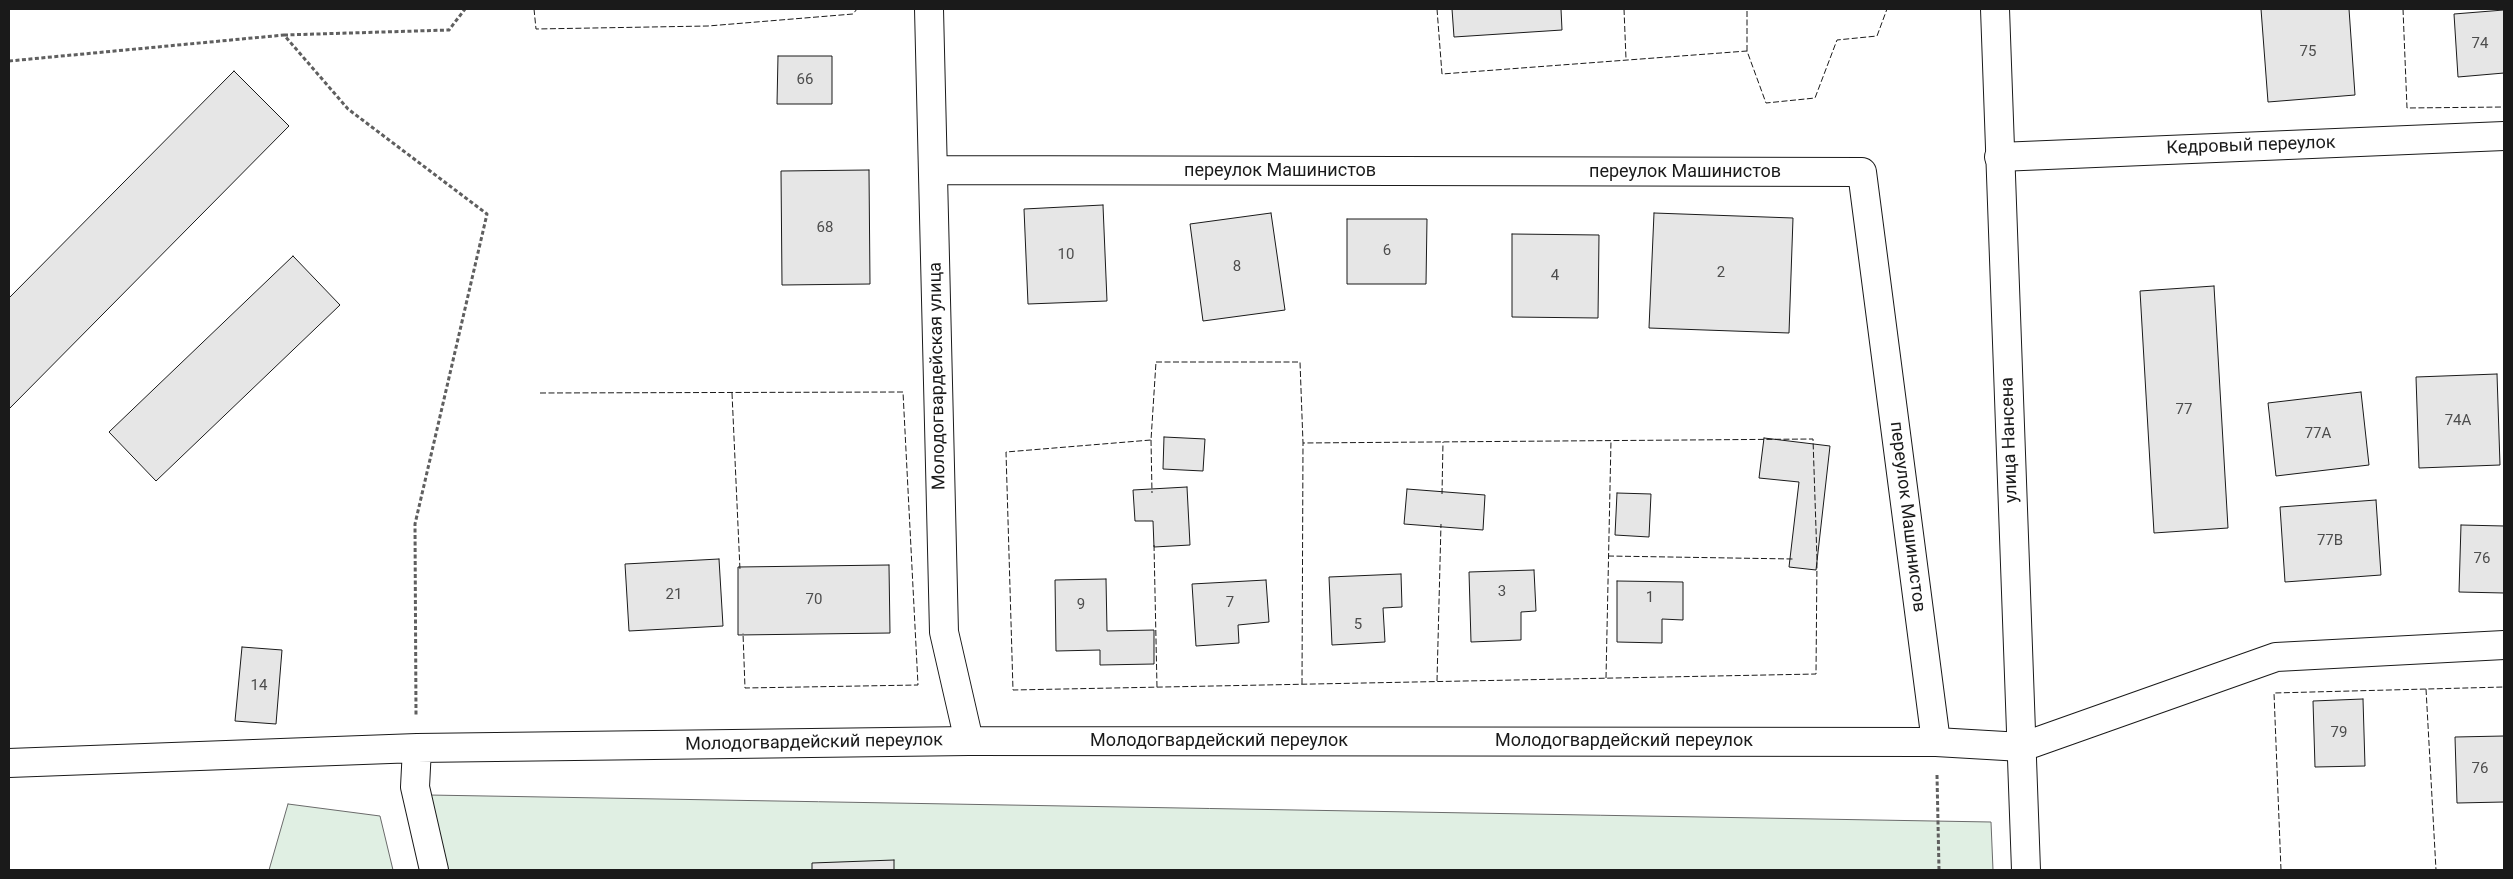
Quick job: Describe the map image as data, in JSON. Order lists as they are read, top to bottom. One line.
{"streets":{"street":["Кедровый переулок","переулок Машинистов","Молодогвардейская улица","улица Нансена","Молодогвардейский переулок"]},"crossings":[["Кедровый переулок","улица Нансена"],["переулок Машинистов","Молодогвардейская улица"],["переулок Машинистов","Молодогвардейский переулок"],["Молодогвардейская улица","Молодогвардейский переулок"],["улица Нансена","Молодогвардейский переулок"]],"house_numbers":["74","75","66","68","6","10","8","2","4","77","74А","77А","77В","76","3","21","1","70","7","9","5","14","79","76"]}
